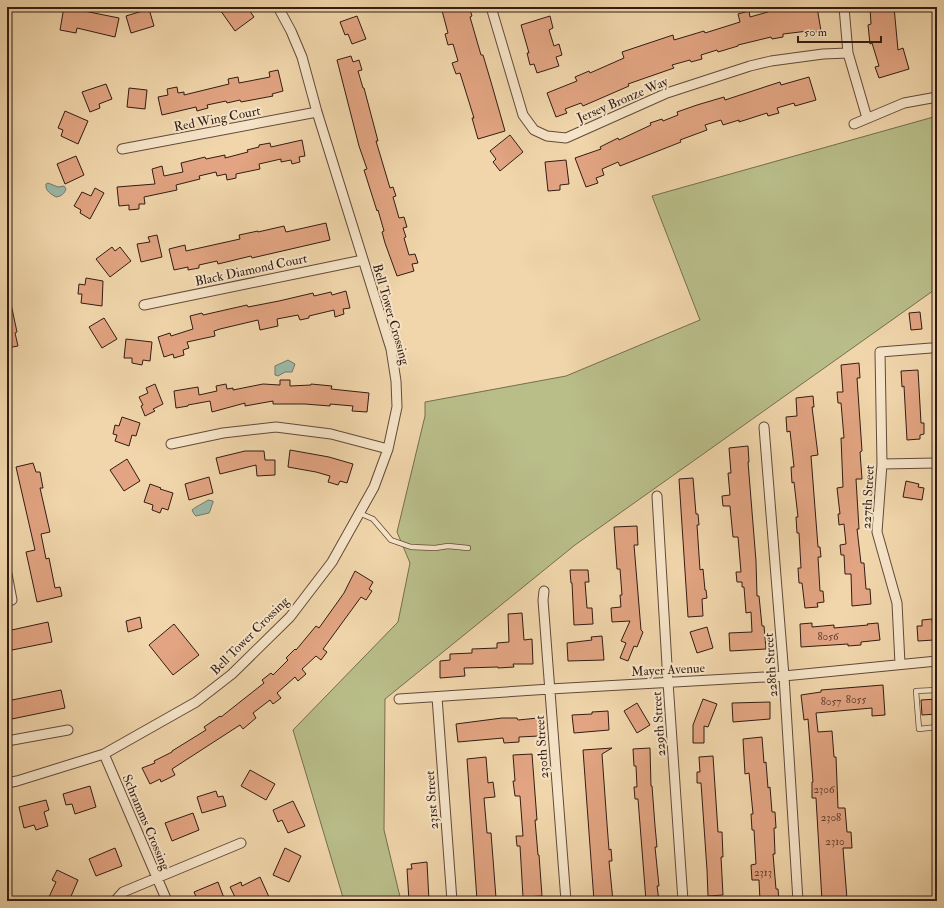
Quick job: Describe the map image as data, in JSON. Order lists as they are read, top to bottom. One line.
{"streets":{"street":["Jersey Bronze Way","Red Wing Court","Black Diamond Court","Bell Tower Crossing","227th Street","228th Street","Mayer Avenue","229th Street","230th Street","231st Street","Schramms Crossing"]},"crossings":[["Red Wing Court","Bell Tower Crossing"],["Black Diamond Court","Bell Tower Crossing"],["Bell Tower Crossing","Schramms Crossing"],["227th Street","Mayer Avenue"],["228th Street","Mayer Avenue"],["Mayer Avenue","229th Street"],["Mayer Avenue","230th Street"],["Mayer Avenue","231st Street"]],"house_numbers":["8056","8055","8057","2306","2308","2310","2313"],"scale_bar":"50 m"}
